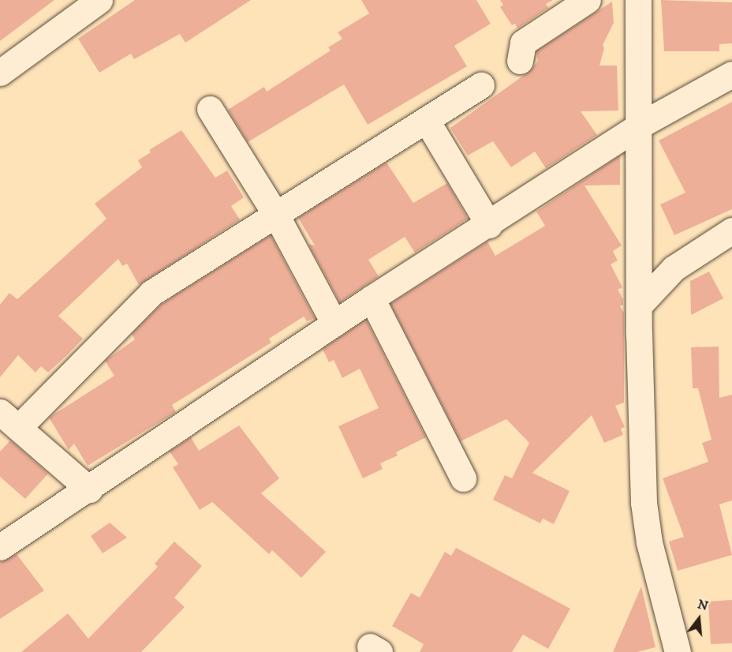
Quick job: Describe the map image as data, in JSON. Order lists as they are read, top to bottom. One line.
{"north":"top"}
